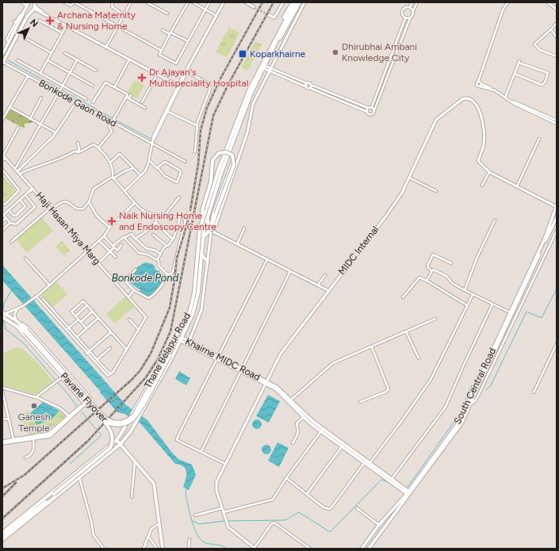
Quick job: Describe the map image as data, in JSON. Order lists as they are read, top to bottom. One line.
{"streets":{"main road":["Thane Belapur Road","Khairne MIDC Road","South Central Road","Pavane Flyover"],"street":["Bonkode Gaon Road","Haji Hasan Miya Marg","MIDC Internal"]},"crossings":[["MIDC Internal","Khairne MIDC Road"],["MIDC Internal","South Central Road"],["Thane Belapur Road","Khairne MIDC Road"],["Thane Belapur Road","Pavane Flyover"],["Khairne MIDC Road","South Central Road"],["Khairne MIDC Road","Pavane Flyover"]],"water":["Bonkode Pond"],"places":{"health":["Archana Maternity & Nursing Home","Dr Ajayan's Multispeciality Hospital","Naik Nursing Home and Endoscopy Centre"],"other":["Dhirubhai Ambani Knowledge City","Ganesh Temple"],"transit":["Koparkhairne"]},"north":"top right"}
